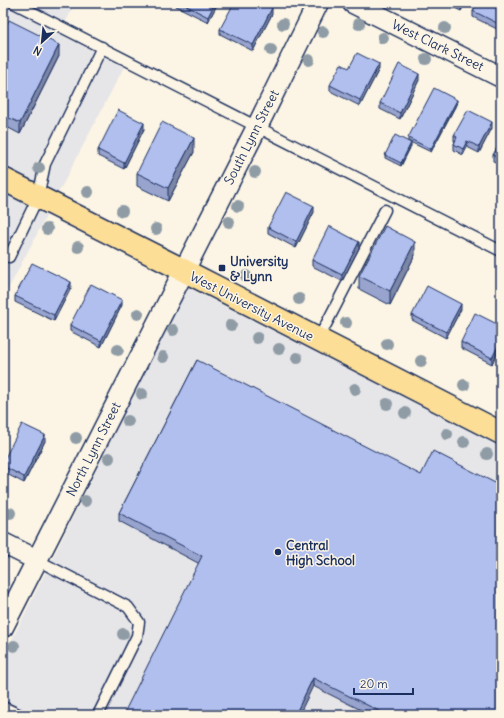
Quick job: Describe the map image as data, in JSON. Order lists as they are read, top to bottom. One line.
{"streets":{"main road":["West University Avenue"],"street":["West Clark Street","South Lynn Street","North Lynn Street"]},"crossings":[["South Lynn Street","West University Avenue"],["South Lynn Street","North Lynn Street"],["West University Avenue","North Lynn Street"]],"places":{"transit":["University & Lynn"],"other":["Central High School"]},"scale_bar":"20 m","north":"bottom left"}
